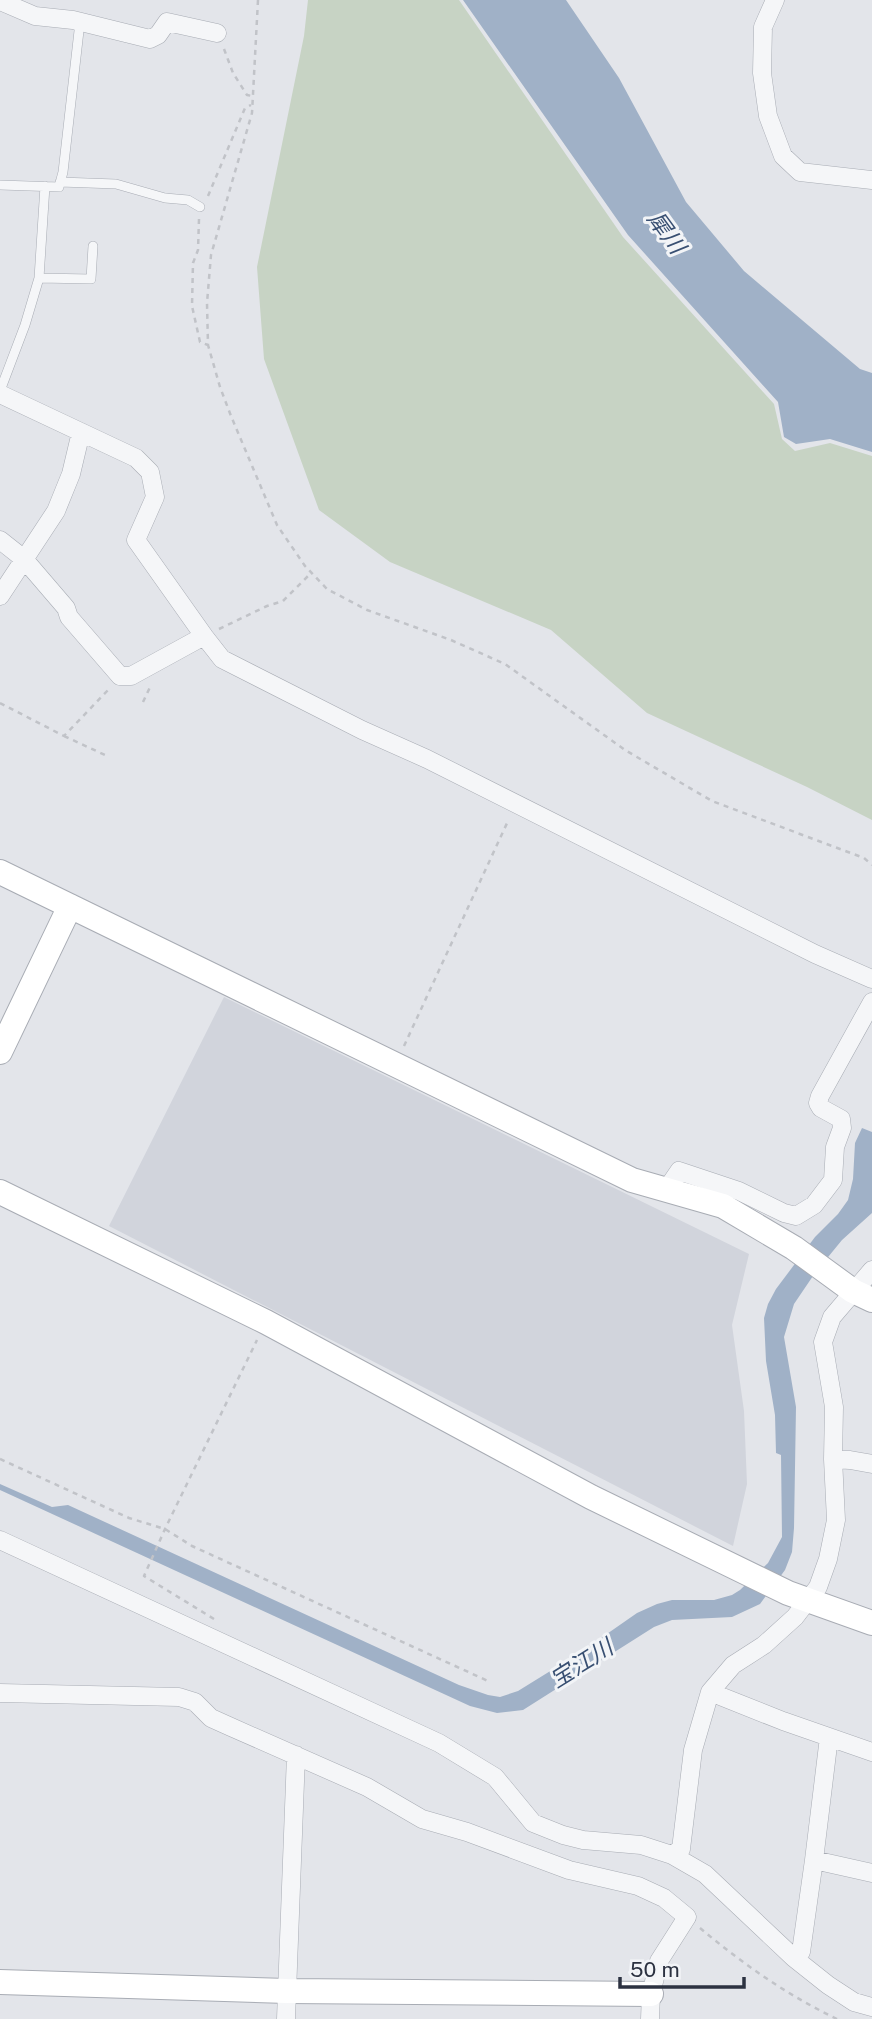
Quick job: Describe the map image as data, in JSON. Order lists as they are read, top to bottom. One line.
{"water":["犀川","宝江川"],"scale_bar":"50 m"}
